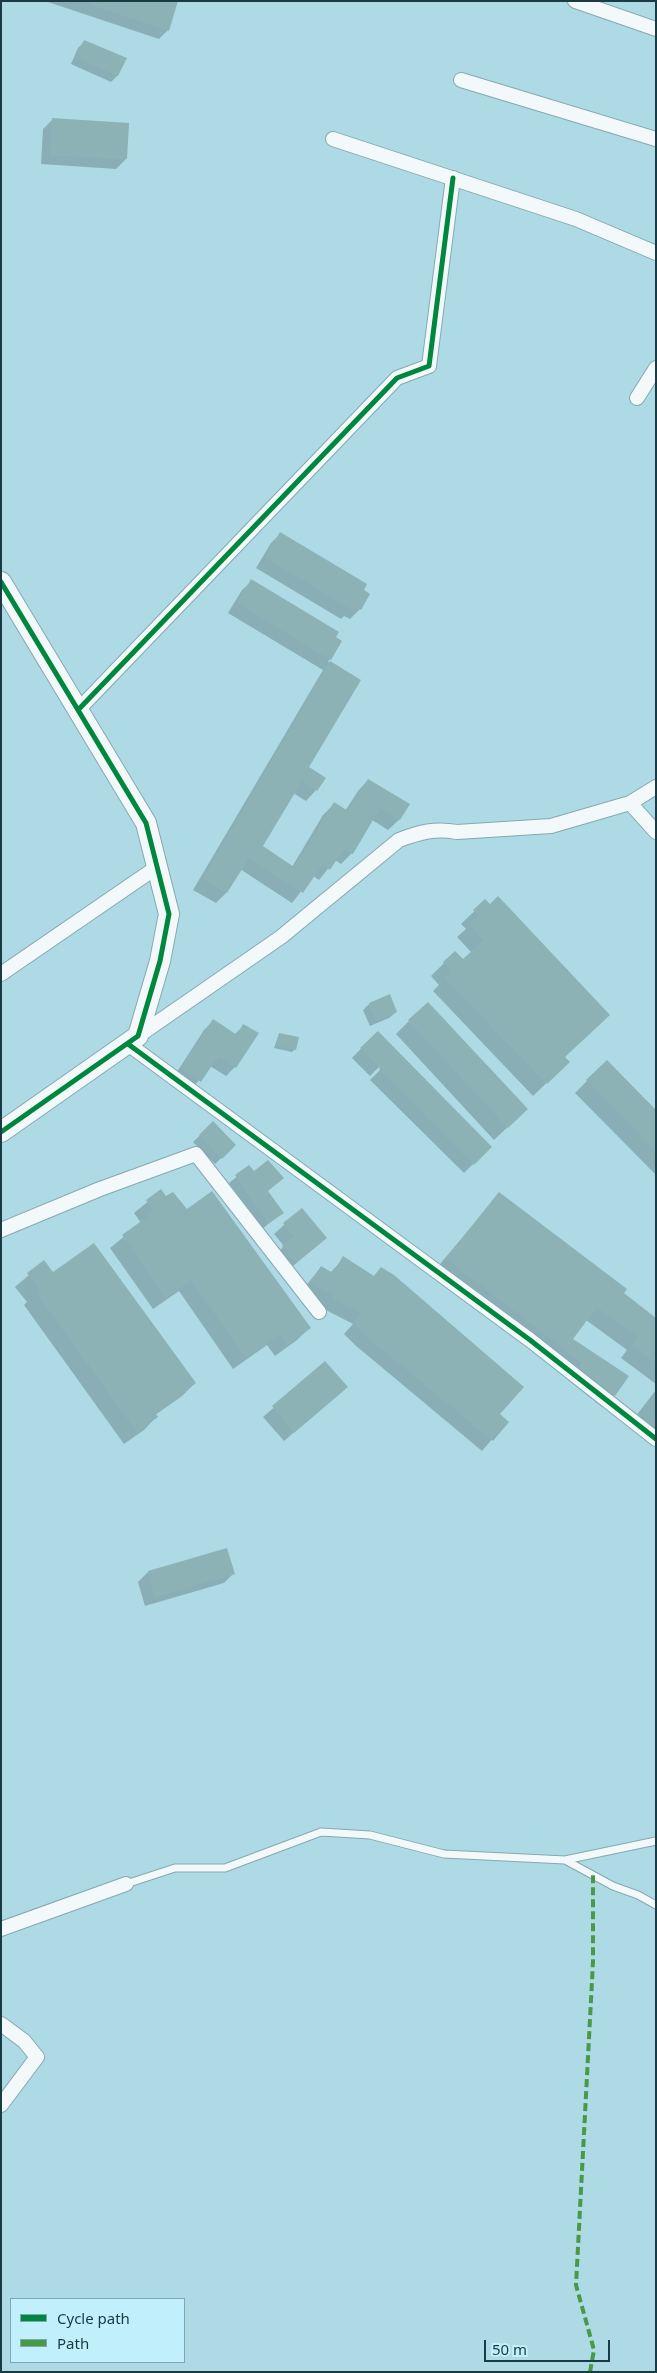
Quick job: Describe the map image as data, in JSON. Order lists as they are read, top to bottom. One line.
{"legend":["Cycle path","Path"],"scale_bar":"50 m"}
